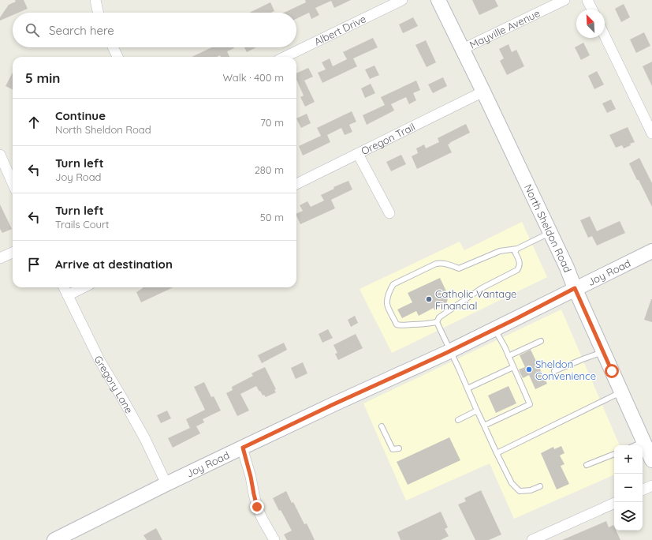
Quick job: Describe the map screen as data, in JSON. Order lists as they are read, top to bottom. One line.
{"streets":{"street":["Mayville Avenue","Albert Drive","Oregon Trail","North Sheldon Road","Joy Road","Gregory Lane"]},"crossings":[["Mayville Avenue","North Sheldon Road"],["Oregon Trail","North Sheldon Road"],["North Sheldon Road","Joy Road"],["Joy Road","Gregory Lane"]],"places":["Catholic Vantage Financial","Sheldon Convenience"],"north":"top left","page":{"search":"Search here","heading":["5 min","Walk · 400 m"],"list":[["Continue","North Sheldon Road","70 m"],["Turn left","Joy Road","280 m"],["Turn left","Trails Court","50 m"],"Arrive at destination"],"map_buttons":["+","−"]}}
